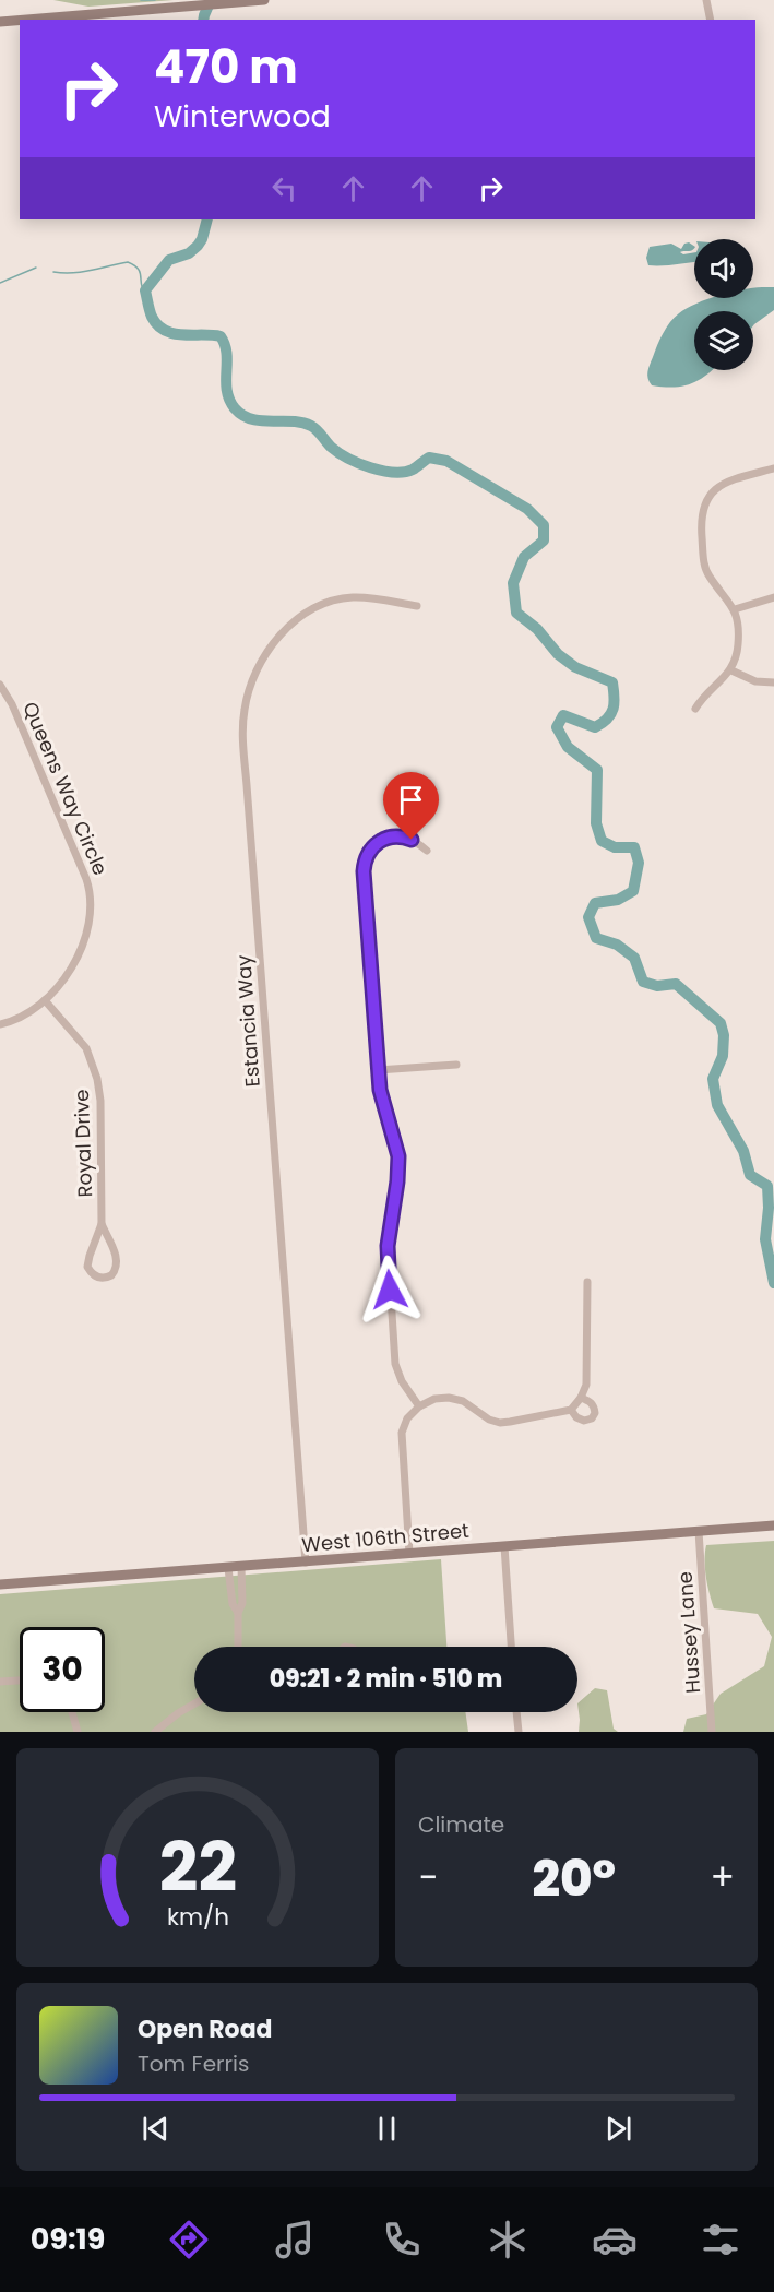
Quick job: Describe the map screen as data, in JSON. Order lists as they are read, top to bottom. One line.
{"streets":{"street":["Queens Way Circle","Estancia Way","Royal Drive","West 106th Street","Hussey Lane"]},"crossings":[["Queens Way Circle","Royal Drive"],["Estancia Way","West 106th Street"],["West 106th Street","Hussey Lane"]],"page":{"turn":["470 m","Winterwood"],"limit":"30","trip":"09:21 · 2 min · 510 m","tile":"Climate","heat":["−","20°","+"],"song":["Open Road","Tom Ferris"],"tabs":"09:19","gauge":["22","km/h"]}}
